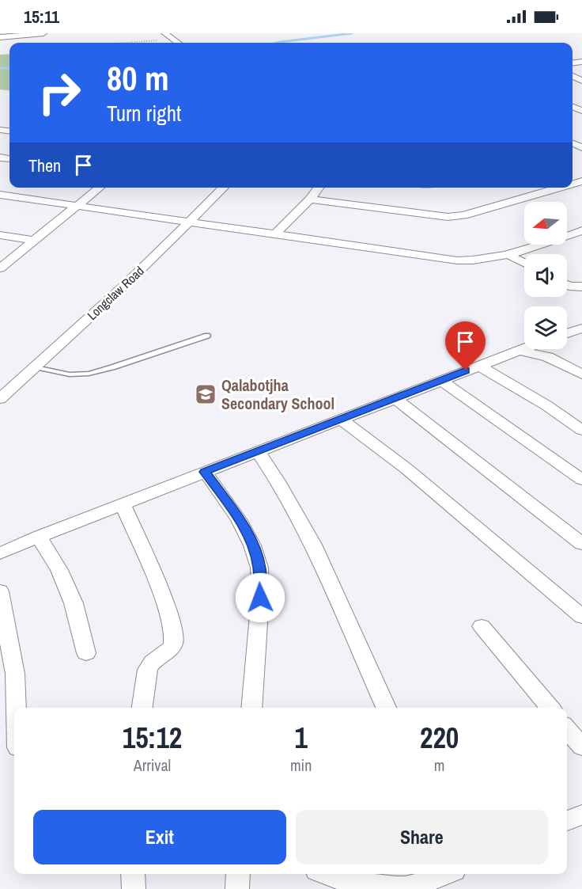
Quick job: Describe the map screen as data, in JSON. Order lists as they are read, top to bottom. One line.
{"streets":{"street":["Longclaw Road"]},"places":{"school or university":["Qalabotjha Secondary School"]},"north":"left","page":{"status":"15:11","turn":["80 m","Turn right"],"then":"Then","eta":["15:12","Arrival","1","min","220","m"],"buttons":["Exit","Share"]}}
